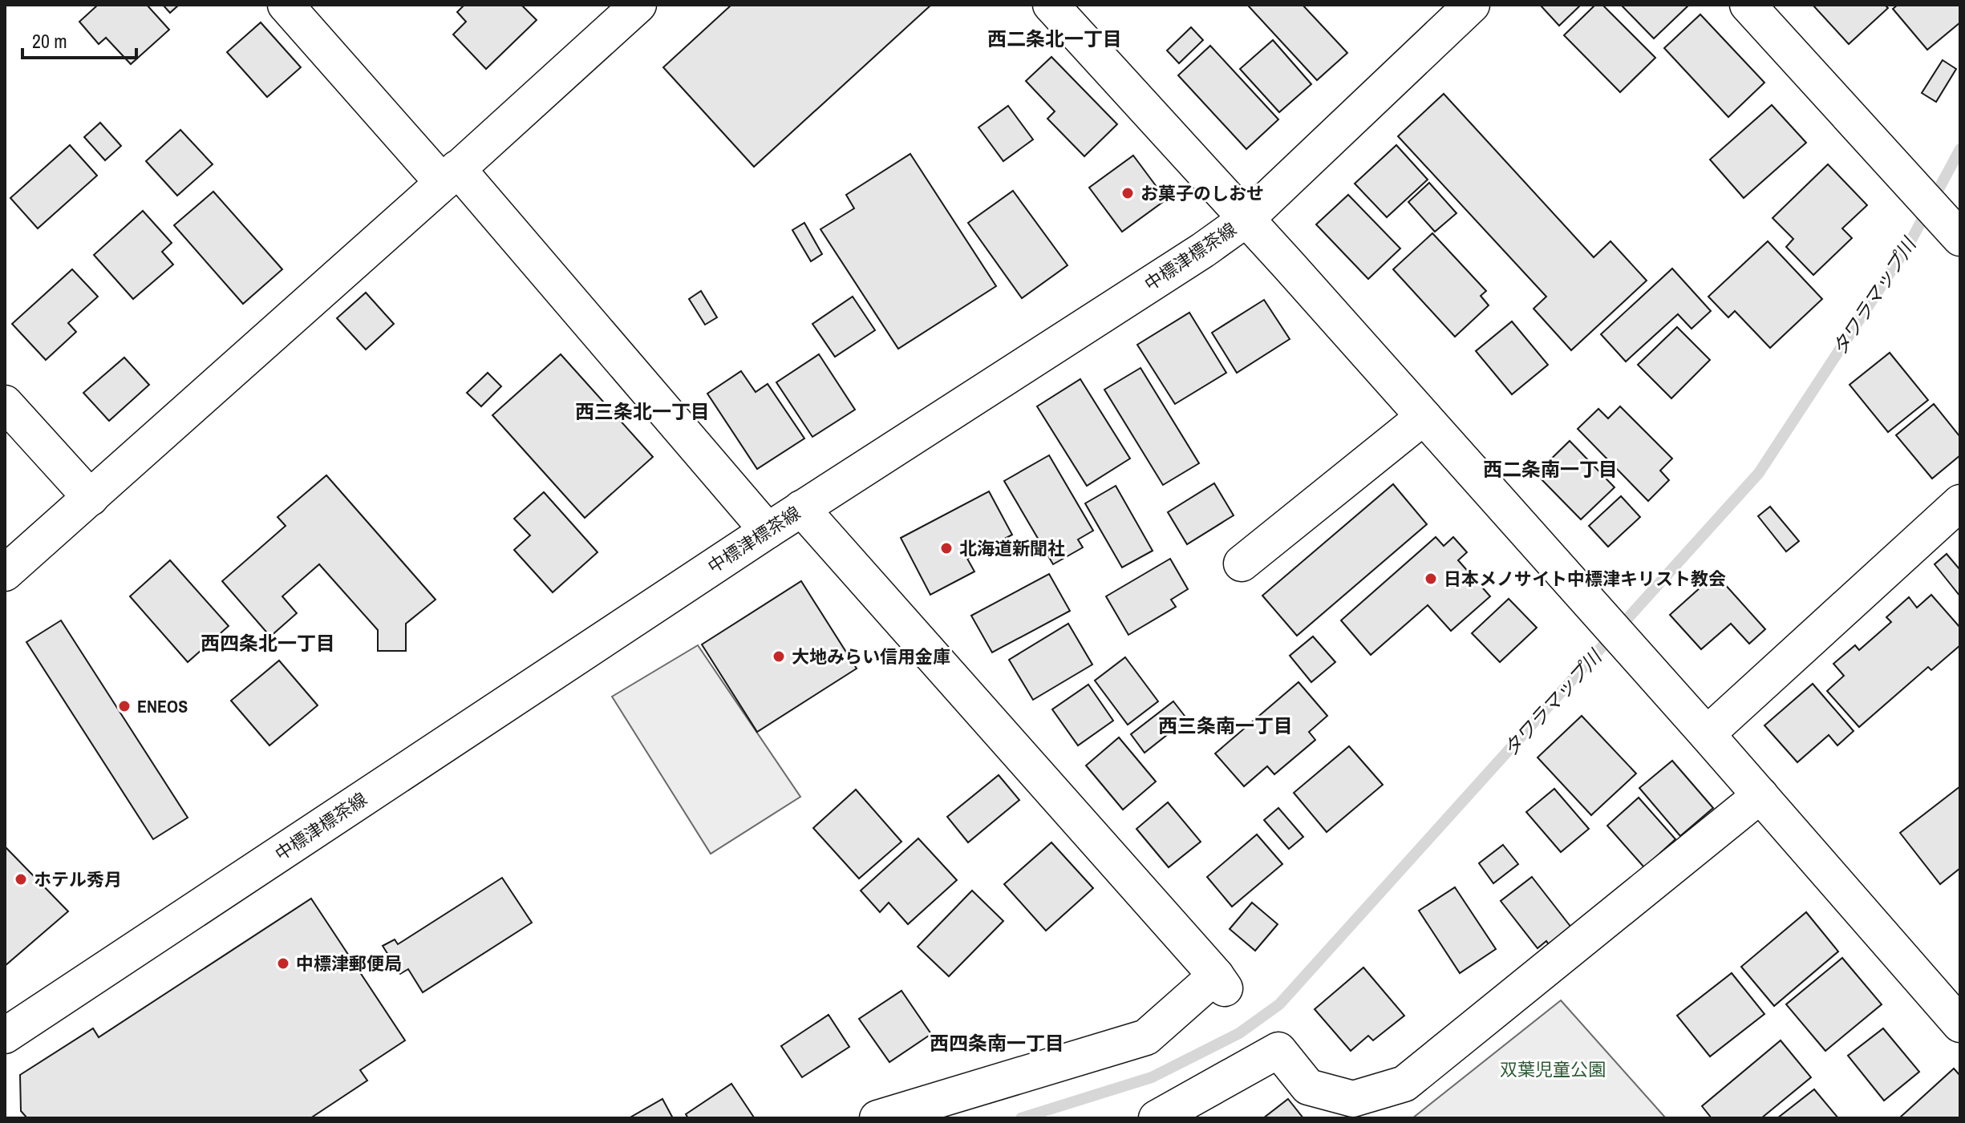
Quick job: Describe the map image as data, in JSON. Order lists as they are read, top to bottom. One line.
{"streets":{"street":["中標津標茶線"]},"districts":["西二条北一丁目","西三条北一丁目","西二条南一丁目","西四条北一丁目","西三条南一丁目","西四条南一丁目"],"water":["タワラマップ川"],"parks":["双葉児童公園"],"places":["お菓子のしおせ","北海道新聞社","日本メノサイト中標津キリスト教会","大地みらい信用金庫","ENEOS","ホテル秀月","中標津郵便局"],"scale_bar":"20 m"}
